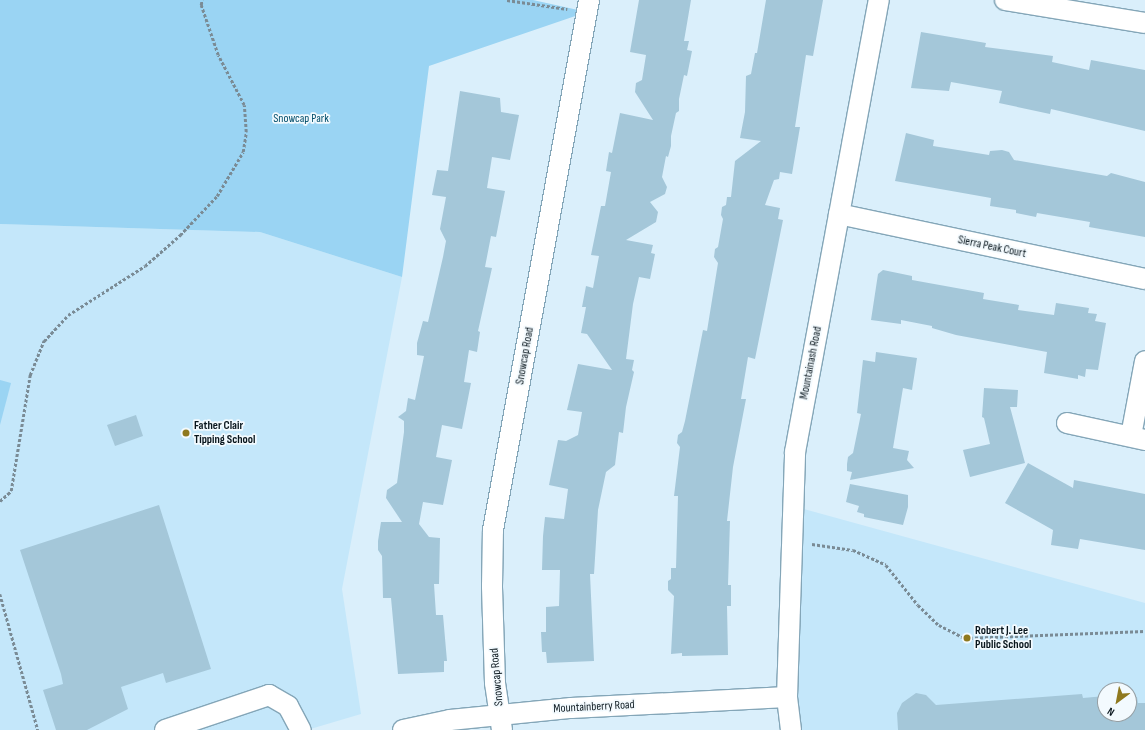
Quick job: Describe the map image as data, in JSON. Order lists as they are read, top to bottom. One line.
{"streets":{"street":["Sierra Peak Court","Snowcap Road","Mountainash Road","Mountainberry Road"]},"crossings":[["Sierra Peak Court","Mountainash Road"],["Snowcap Road","Mountainberry Road"],["Mountainash Road","Mountainberry Road"]],"parks":["Snowcap Park"],"places":["Father Clair Tipping School","Robert J. Lee Public School"],"north":"bottom left"}
